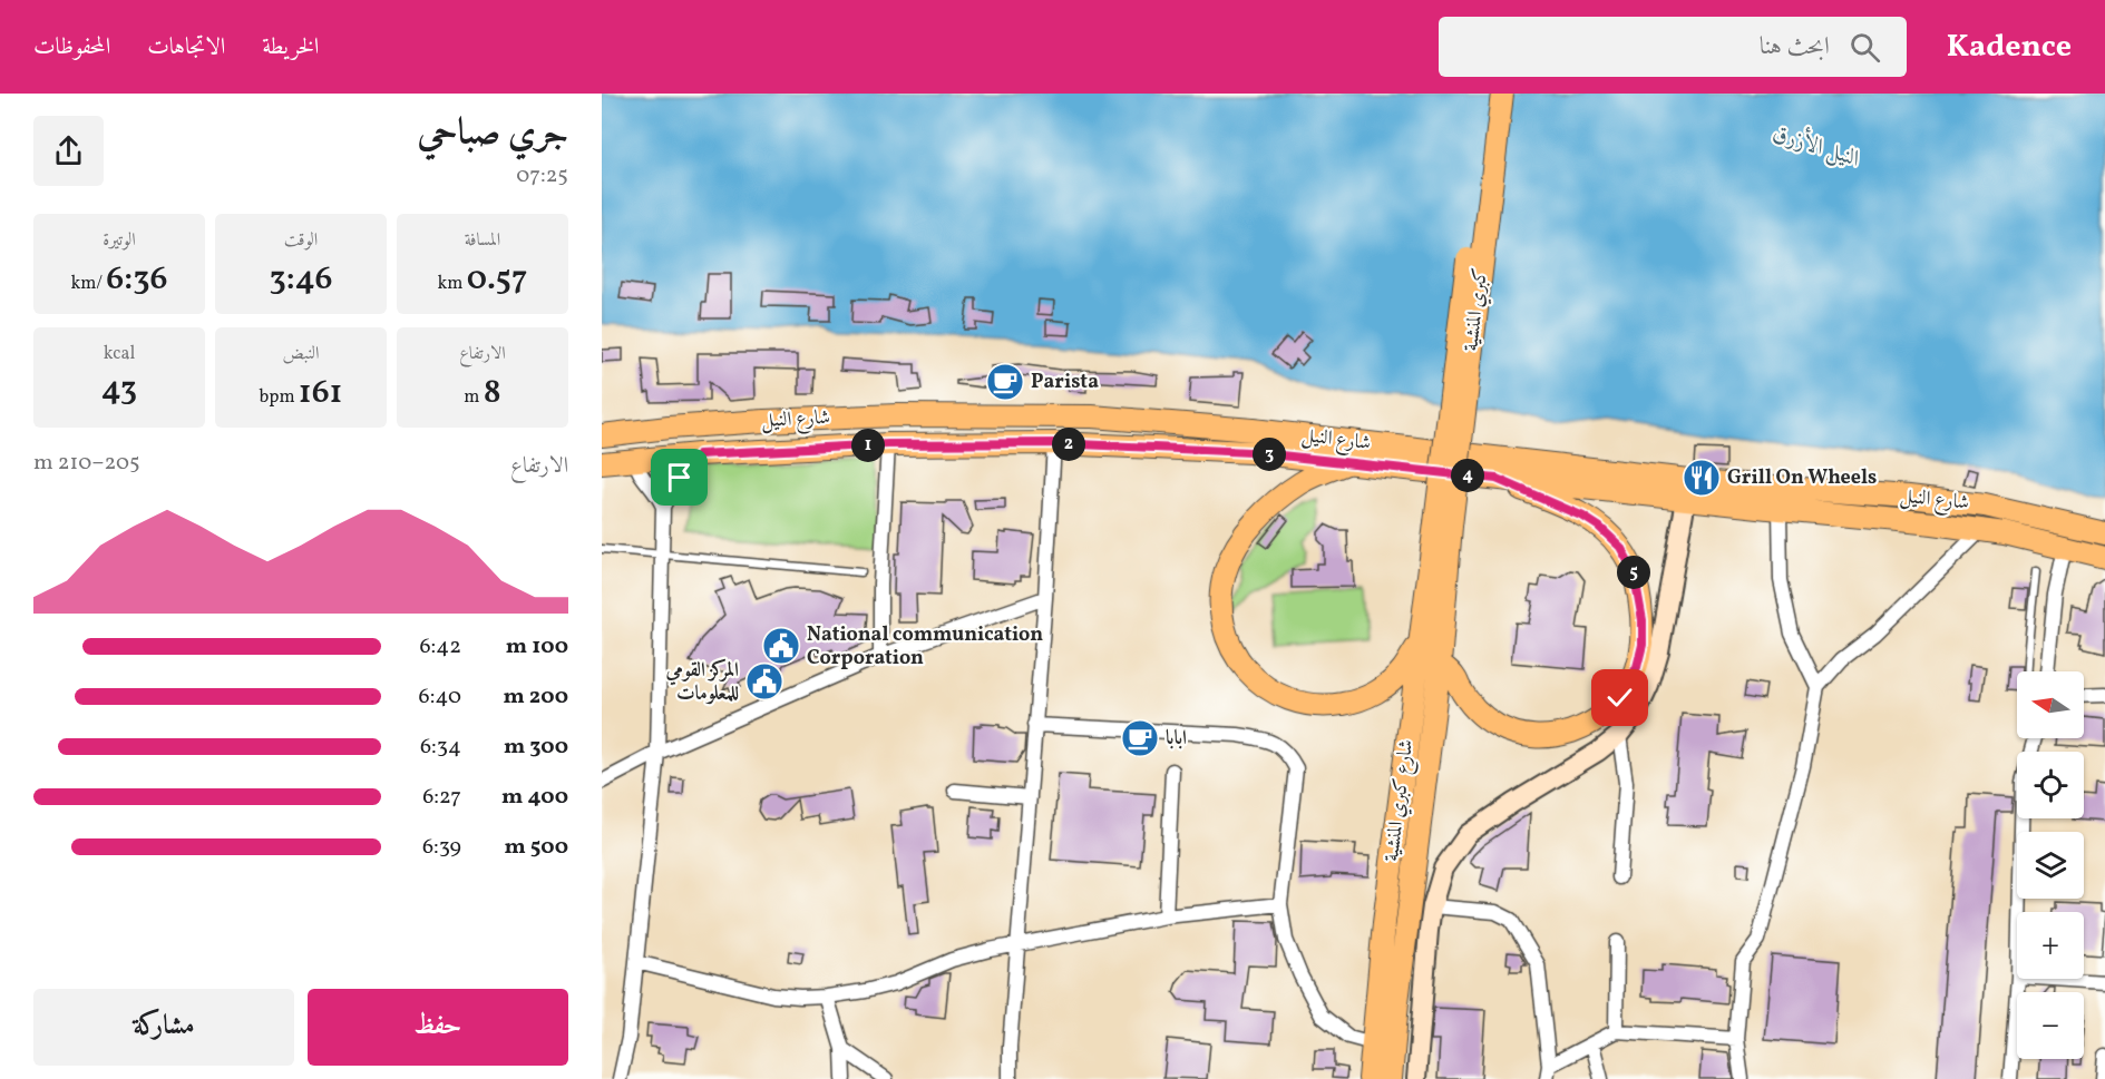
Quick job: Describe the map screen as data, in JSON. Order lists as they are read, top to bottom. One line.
{"streets":{"main road":["كبري المنشية","شارع النيل","شارع كبري المنشية"]},"crossings":[["كبري المنشية","شارع كبري المنشية"]],"water":["النيل الأزرق"],"places":{"cafe":["Parista","ابابا"],"restaurant":["Grill On Wheels"],"public building":["National communication Corporation","المركز القومي للمعلومات"]},"north":"left","page":{"header":"Kadence","search":"ابحث هنا","nav":["الخريطة","الاتجاهات","المحفوظات"],"heading":["جري صباحي","07:25"],"stats":[["المسافة","0.57 km"],["الوقت","3:46"],["الوتيرة","6:36 /km"],["الارتفاع","8 m"],["النبض","161 bpm"],["kcal","43"]],"pins":["2","1","3","4","5"],"chart":["الارتفاع","205–210 m"],"list":[{"name":"100 m","note":"6:42"},{"name":"200 m","note":"6:40"},{"name":"300 m","note":"6:34"},{"name":"400 m","note":"6:27"},{"name":"500 m","note":"6:39"}],"map_buttons":["+","−"],"buttons":["حفظ","مشاركة"]}}
